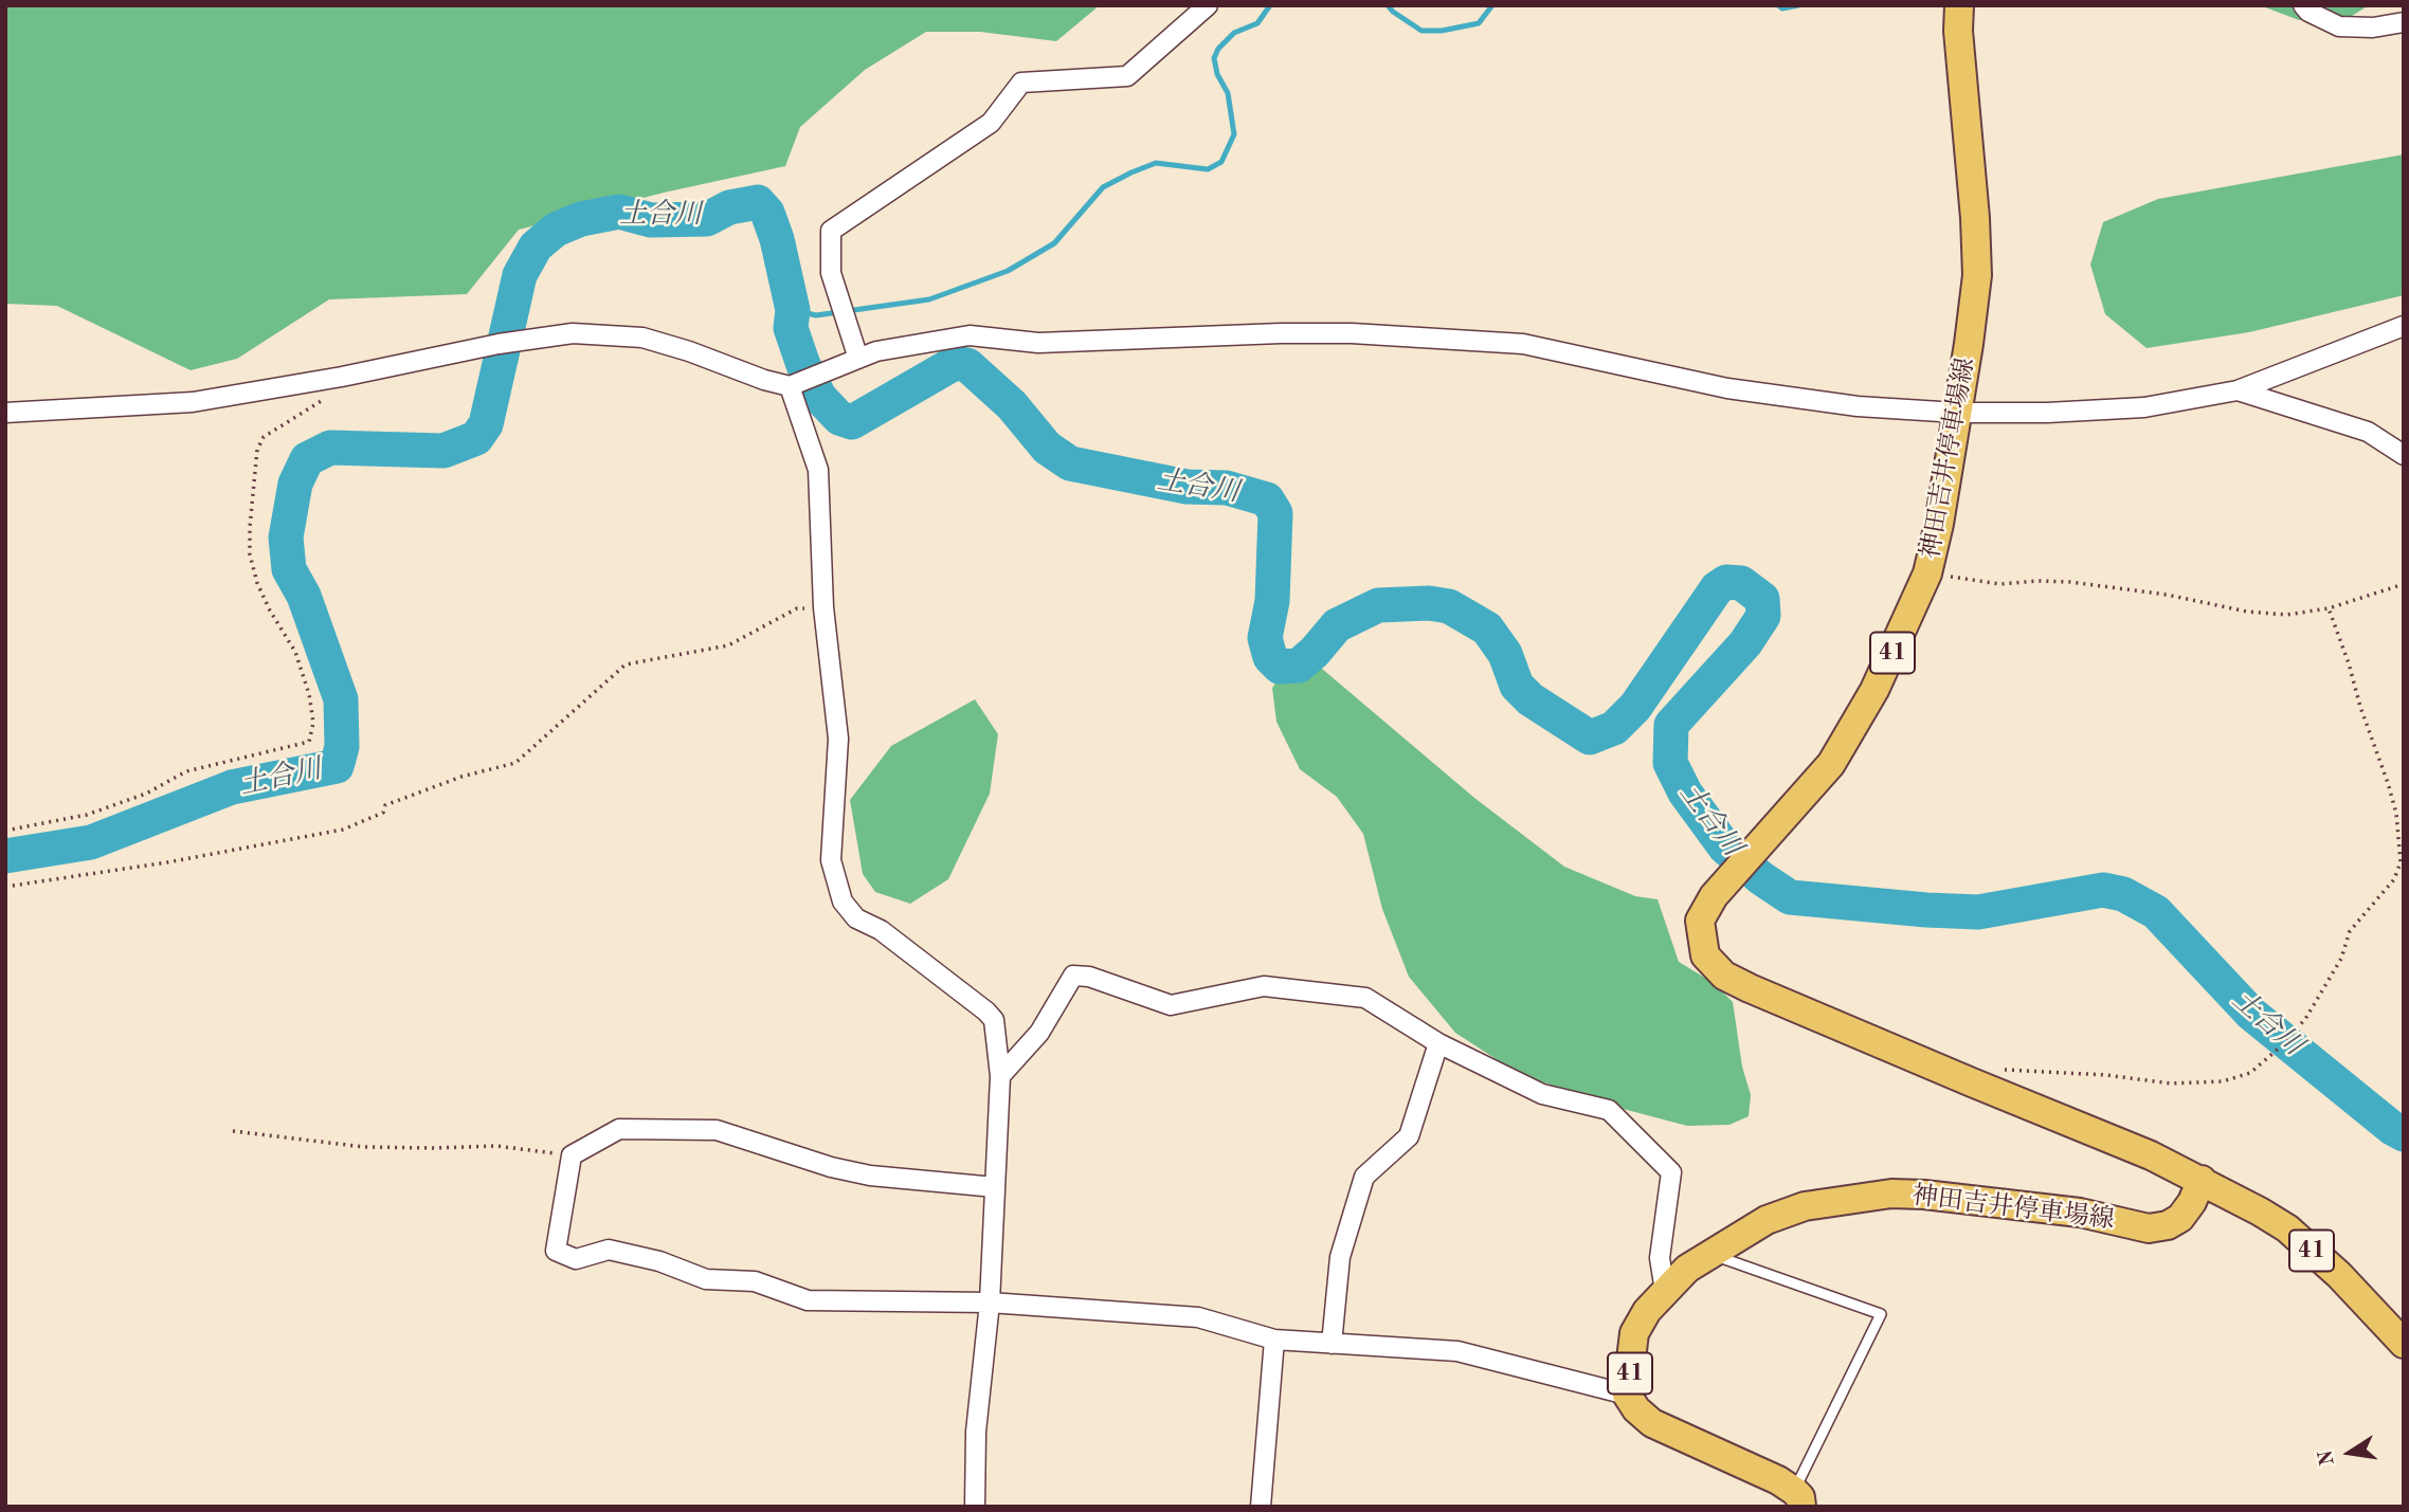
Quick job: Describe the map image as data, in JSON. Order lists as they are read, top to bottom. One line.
{"streets":{"main road":["神田吉井停車場線","41"]},"crossings":[["神田吉井停車場線","41"]],"water":["土合川"],"north":"left"}
